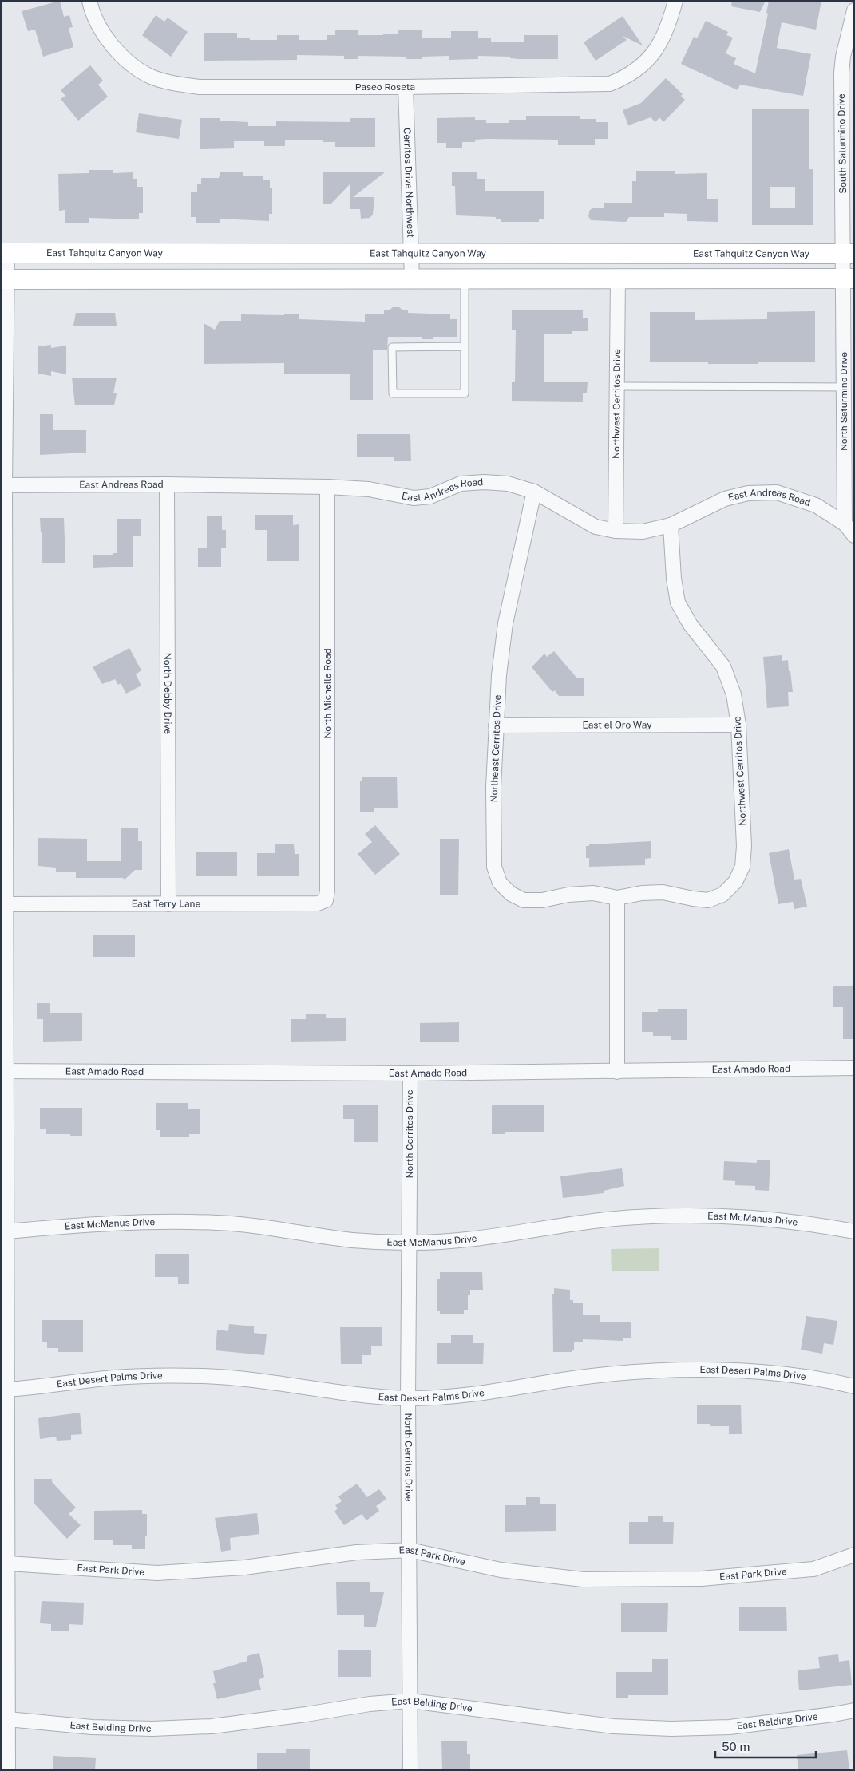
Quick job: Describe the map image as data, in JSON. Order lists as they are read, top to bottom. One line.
{"streets":{"main road":["East Tahquitz Canyon Way"],"street":["Paseo Roseta","South Saturmino Drive","Cerritos Drive Northwest","North Saturmino Drive","Northwest Cerritos Drive","East Andreas Road","North Michelle Road","North Debby Drive","East el Oro Way","Northeast Cerritos Drive","East Terry Lane","East Amado Road","North Cerritos Drive","East McManus Drive","East Desert Palms Drive","East Park Drive","East Belding Drive"]},"crossings":[["Paseo Roseta","Cerritos Drive Northwest"],["South Saturmino Drive","East Tahquitz Canyon Way"],["South Saturmino Drive","North Saturmino Drive"],["Cerritos Drive Northwest","East Tahquitz Canyon Way"],["North Saturmino Drive","East Andreas Road"],["Northwest Cerritos Drive","East Andreas Road"],["Northwest Cerritos Drive","East el Oro Way"],["Northwest Cerritos Drive","Northeast Cerritos Drive"],["East Andreas Road","North Michelle Road"],["East Andreas Road","North Debby Drive"],["East Andreas Road","Northeast Cerritos Drive"],["North Michelle Road","East Terry Lane"],["North Debby Drive","East Terry Lane"],["East el Oro Way","Northeast Cerritos Drive"],["East Amado Road","North Cerritos Drive"],["North Cerritos Drive","East McManus Drive"],["North Cerritos Drive","East Desert Palms Drive"],["North Cerritos Drive","East Park Drive"],["North Cerritos Drive","East Belding Drive"]],"scale_bar":"50 m"}
